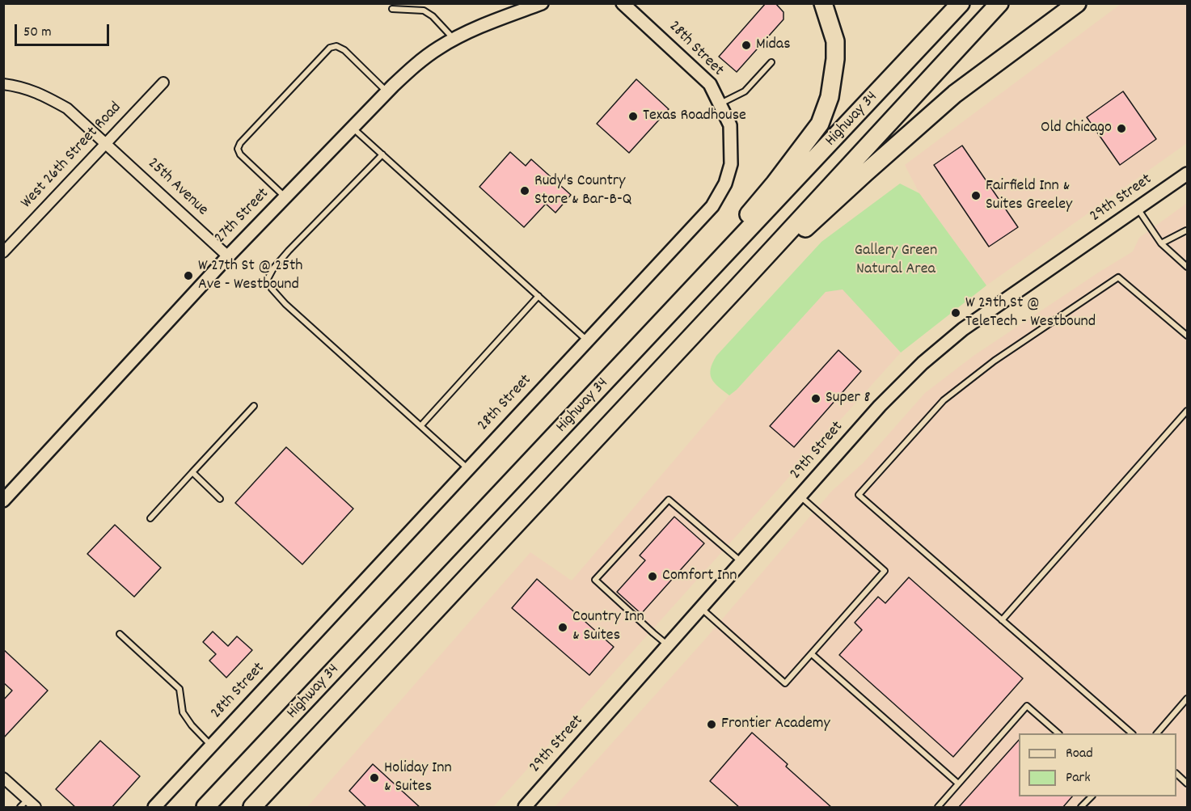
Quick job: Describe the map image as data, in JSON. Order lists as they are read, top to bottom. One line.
{"streets":{"highway":["Highway 34"],"street":["28th Street","West 26th Street Road","25th Avenue","29th Street","27th Street"]},"crossings":[["West 26th Street Road","25th Avenue"],["25th Avenue","27th Street"]],"parks":["Gallery Green Natural Area"],"places":["Midas","Texas Roadhouse","Old Chicago","Rudy's Country Store & Bar-B-Q","Fairfield Inn & Suites Greeley","W 27th St @ 25th Ave - Westbound","W 29th St @ TeleTech - Westbound","Super 8","Comfort Inn","Country Inn & Suites","Frontier Academy","Holiday Inn & Suites"],"legend":["Road","Park"],"scale_bar":"50 m"}
